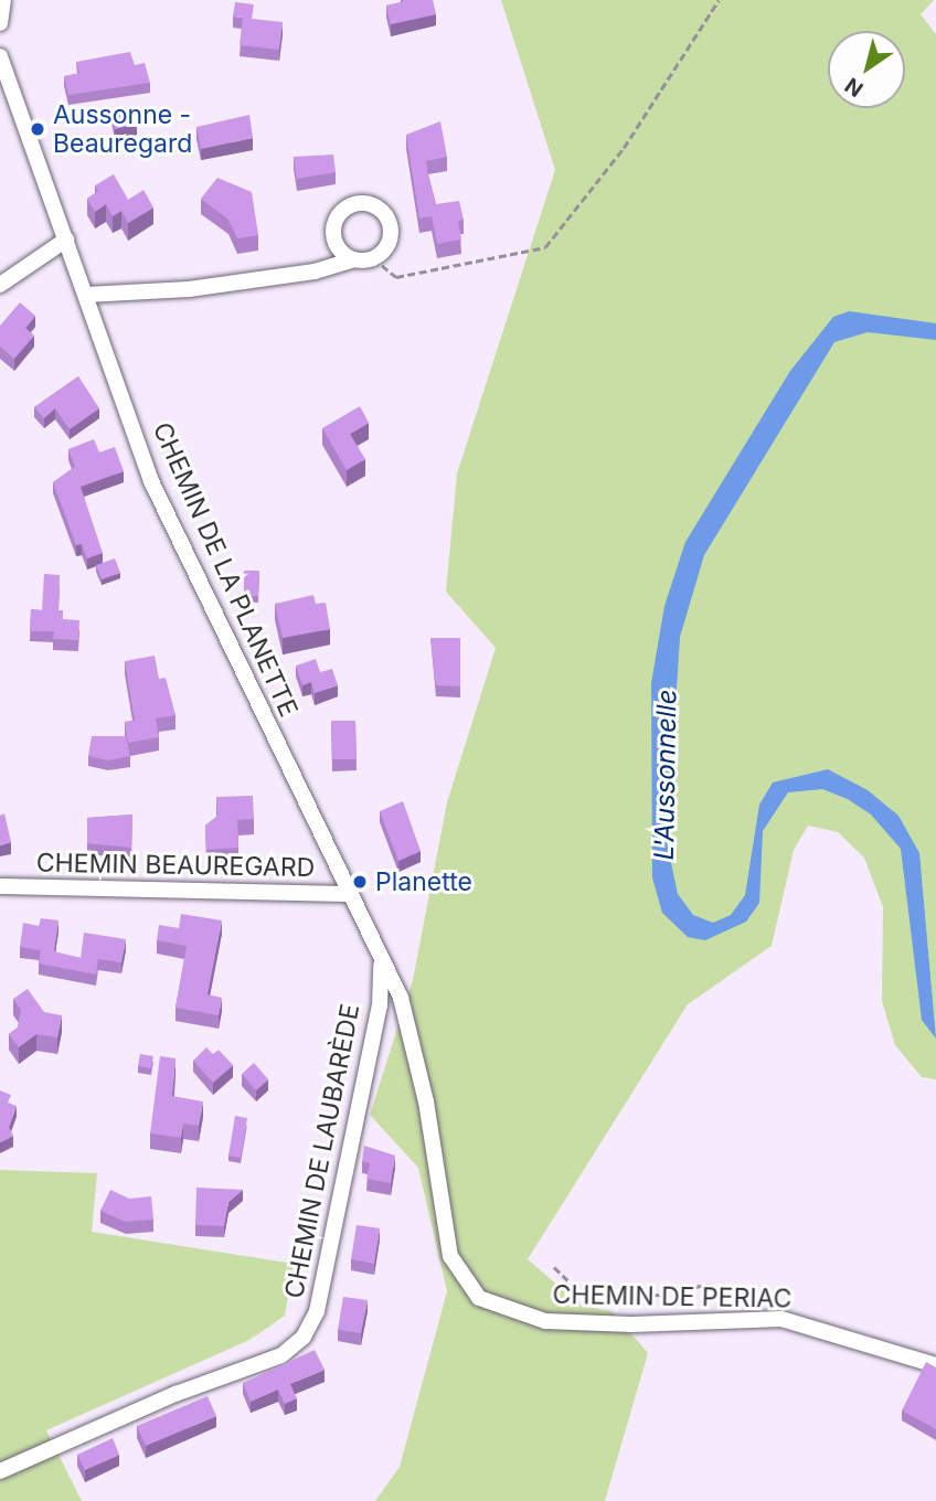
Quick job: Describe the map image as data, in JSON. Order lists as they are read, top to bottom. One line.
{"streets":{"street":["CHEMIN DE LA PLANETTE","CHEMIN BEAUREGARD","CHEMIN DE LAUBARÈDE","CHEMIN DE PERIAC"]},"crossings":[["CHEMIN DE LA PLANETTE","CHEMIN BEAUREGARD"],["CHEMIN DE LA PLANETTE","CHEMIN DE LAUBARÈDE"],["CHEMIN DE LA PLANETTE","CHEMIN DE PERIAC"],["CHEMIN DE LAUBARÈDE","CHEMIN DE PERIAC"]],"water":["L'Aussonnelle"],"places":["Aussonne - Beauregard","Planette"],"north":"bottom left"}
